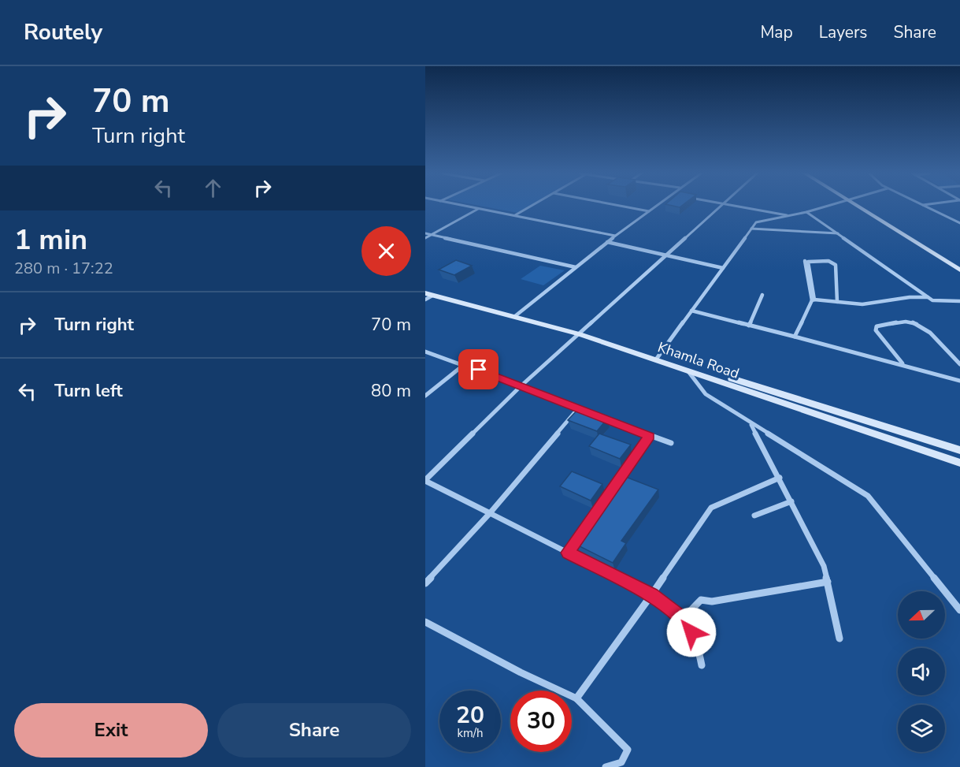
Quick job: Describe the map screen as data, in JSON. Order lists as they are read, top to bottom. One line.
{"streets":{"street":["Khamla Road"]},"north":"left","page":{"header":"Routely","nav":["Map","Layers","Share"],"turn":["70 m","Turn right"],"heading":["1 min","280 m · 17:22"],"list":[{"name":"Turn right","value":"70 m"},{"name":"Turn left","value":"80 m"}],"speed":"20 km/h","limit":"30","buttons":["Exit","Share"]}}
